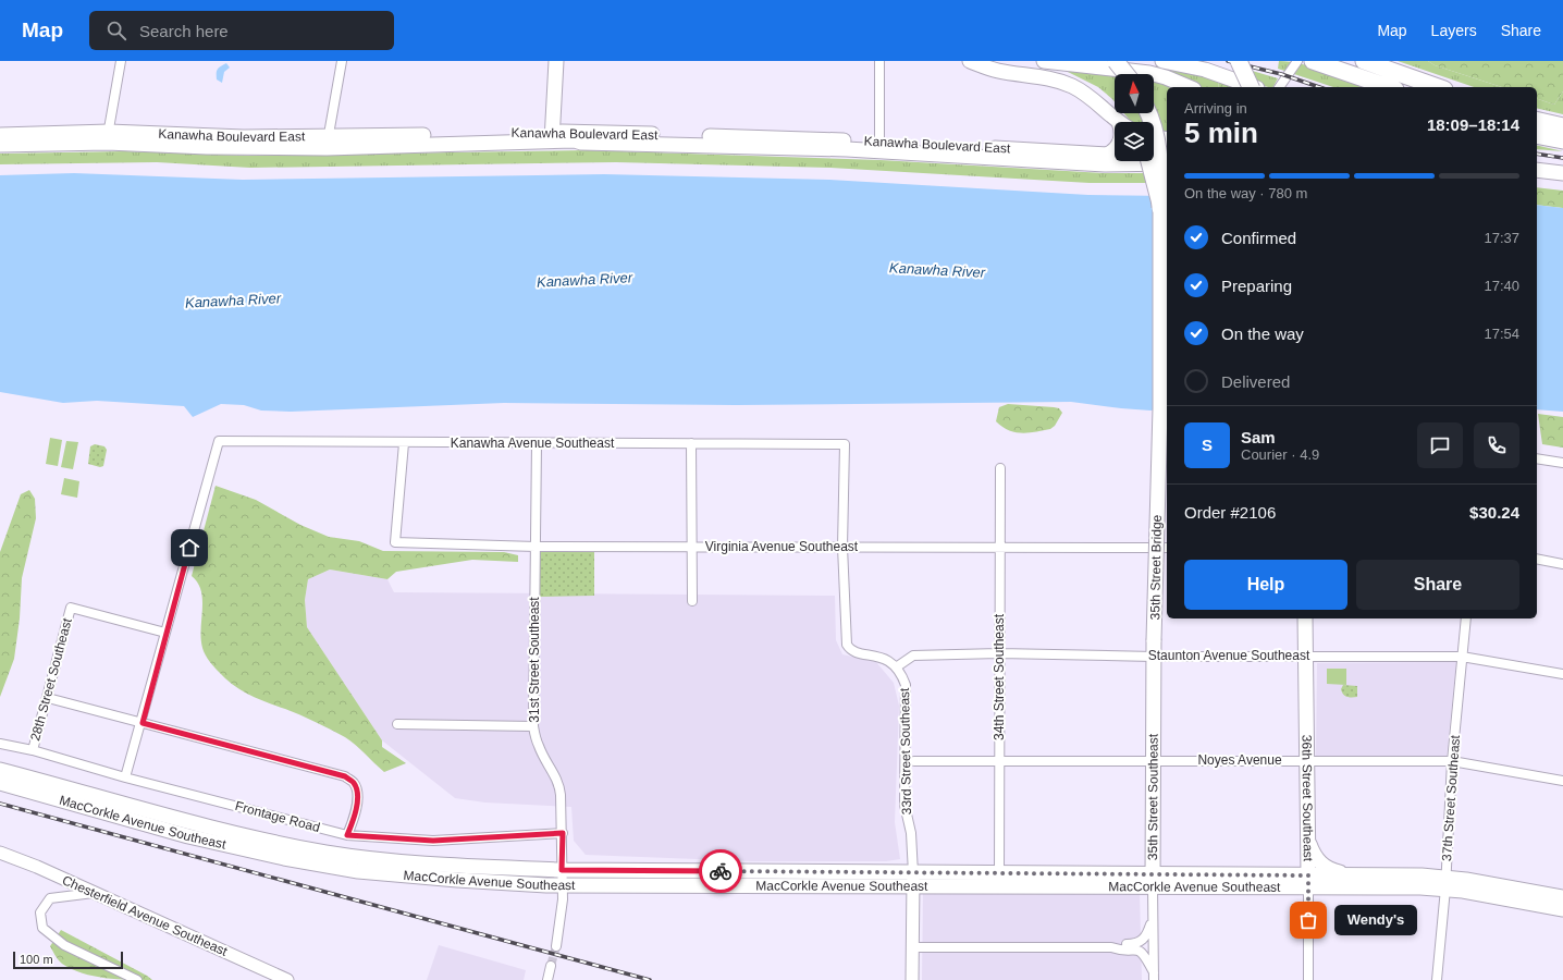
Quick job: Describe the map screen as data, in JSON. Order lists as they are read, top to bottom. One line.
{"streets":{"main road":["Kanawha Boulevard East","35th Street Bridge","35th Street Southeast","36th Street Southeast","MacCorkle Avenue Southeast"],"street":["Kanawha Avenue Southeast","Virginia Avenue Southeast","Staunton Avenue Southeast","31st Street Southeast","34th Street Southeast","28th Street Southeast","33rd Street Southeast","Noyes Avenue","37th Street Southeast","Frontage Road","Chesterfield Avenue Southeast"]},"crossings":[["Kanawha Avenue Southeast","Virginia Avenue Southeast"],["Kanawha Avenue Southeast","31st Street Southeast"],["Kanawha Avenue Southeast","28th Street Southeast"],["Virginia Avenue Southeast","31st Street Southeast"],["Virginia Avenue Southeast","34th Street Southeast"],["35th Street Bridge","35th Street Southeast"],["Staunton Avenue Southeast","34th Street Southeast"],["Staunton Avenue Southeast","33rd Street Southeast"],["Staunton Avenue Southeast","35th Street Southeast"],["Staunton Avenue Southeast","36th Street Southeast"],["Staunton Avenue Southeast","37th Street Southeast"],["31st Street Southeast","Frontage Road"],["31st Street Southeast","MacCorkle Avenue Southeast"],["34th Street Southeast","Noyes Avenue"],["34th Street Southeast","MacCorkle Avenue Southeast"],["28th Street Southeast","Frontage Road"],["33rd Street Southeast","MacCorkle Avenue Southeast"],["Noyes Avenue","35th Street Southeast"],["Noyes Avenue","36th Street Southeast"],["Noyes Avenue","37th Street Southeast"],["35th Street Southeast","MacCorkle Avenue Southeast"],["36th Street Southeast","MacCorkle Avenue Southeast"],["37th Street Southeast","MacCorkle Avenue Southeast"]],"water":["Kanawha River"],"places":["Wendy's"],"scale_bar":"100 m","north":"top","page":{"header":"Map","search":"Search here","nav":["Map","Layers","Share"],"heading":["5 min","Arriving in","18:09–18:14"],"panel":["Sam","Courier · 4.9","Order #2106","$30.24"],"bar":"On the way · 780 m","list":[["Confirmed","17:37"],["Preparing","17:40"],["On the way","17:54"],"Delivered"],"round":"S","buttons":["Help","Share"],"bubble":"Wendy's","scale":"100 m"}}
